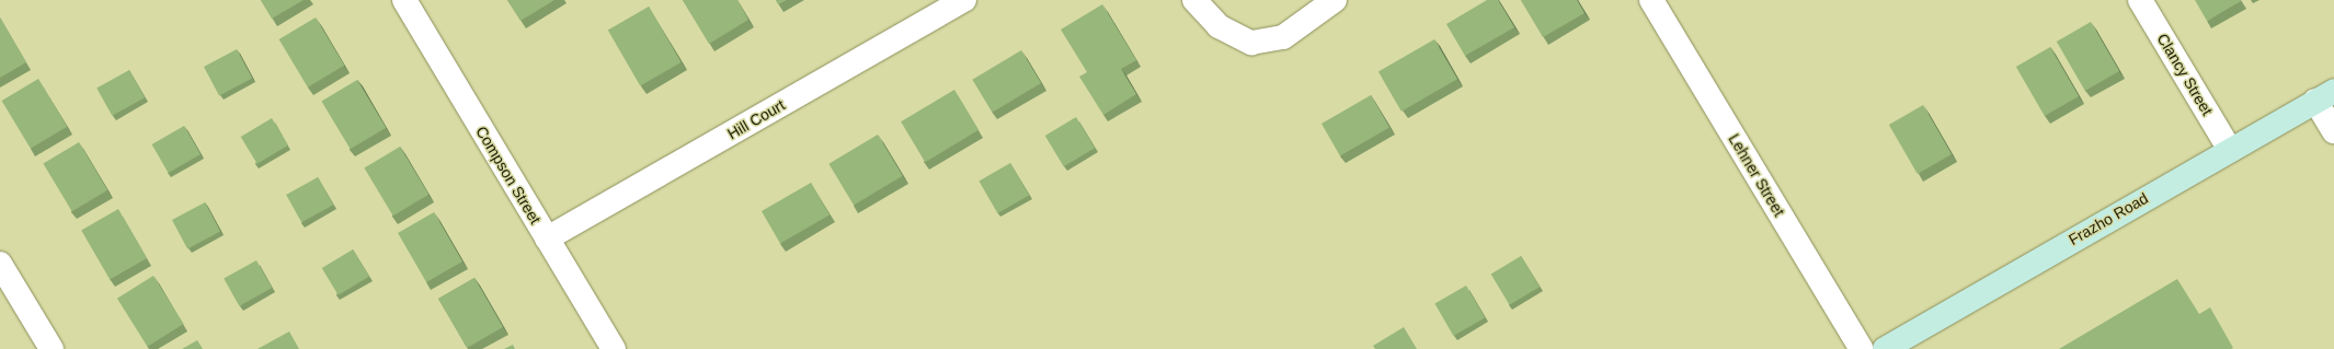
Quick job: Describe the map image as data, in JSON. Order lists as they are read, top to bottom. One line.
{"streets":{"street":["Clancy Street","Hill Court","Compson Street","Lehner Street","Frazho Road"]},"crossings":[["Clancy Street","Frazho Road"],["Hill Court","Compson Street"]]}
